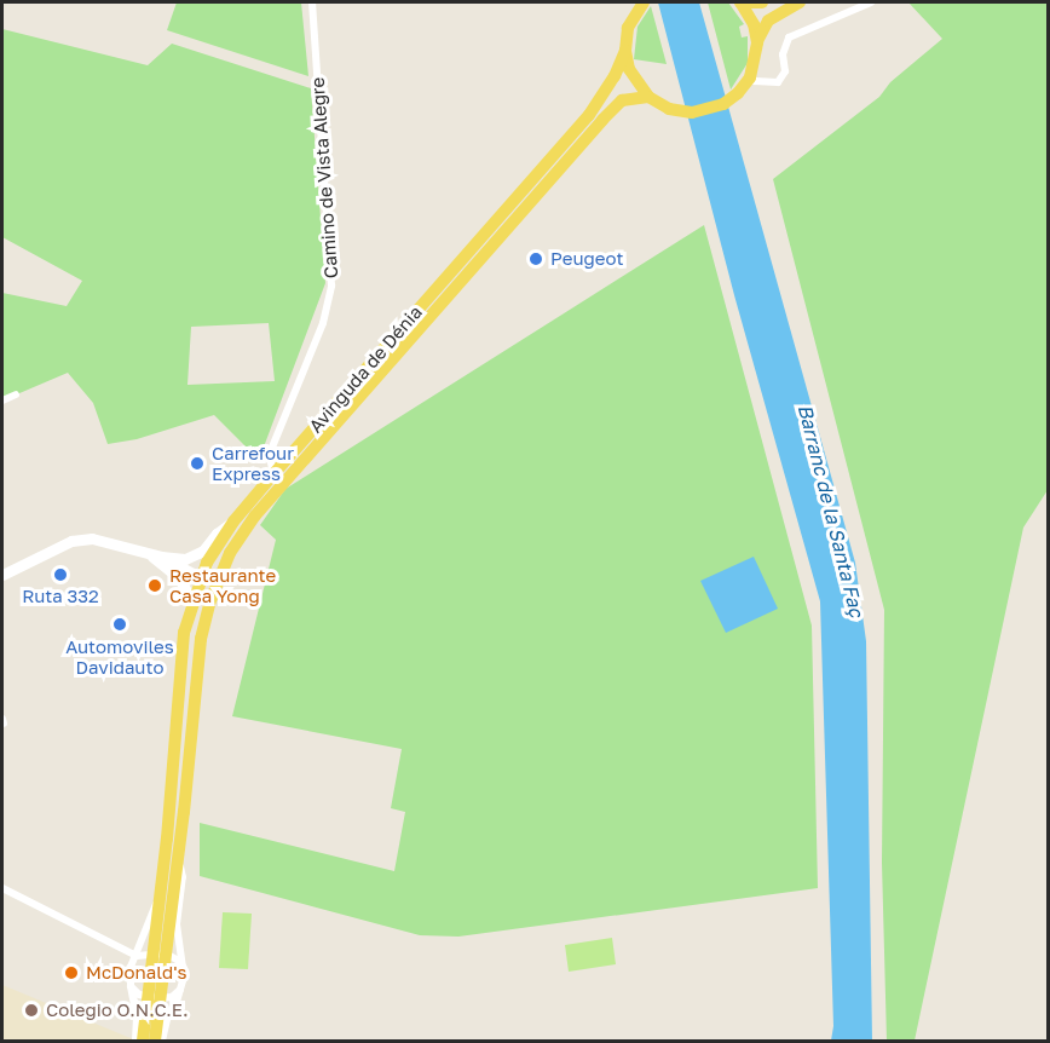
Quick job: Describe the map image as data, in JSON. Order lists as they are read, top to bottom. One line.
{"streets":{"main road":["Avinguda de Dénia"],"street":["Camino de Vista Alegre"]},"crossings":[["Camino de Vista Alegre","Avinguda de Dénia"]],"water":["Barranc de la Santa Faç"],"places":["Peugeot","Carrefour Express","Ruta 332","Restaurante Casa Yong","Automoviles Davidauto","McDonald's","Colegio O.N.C.E."]}
